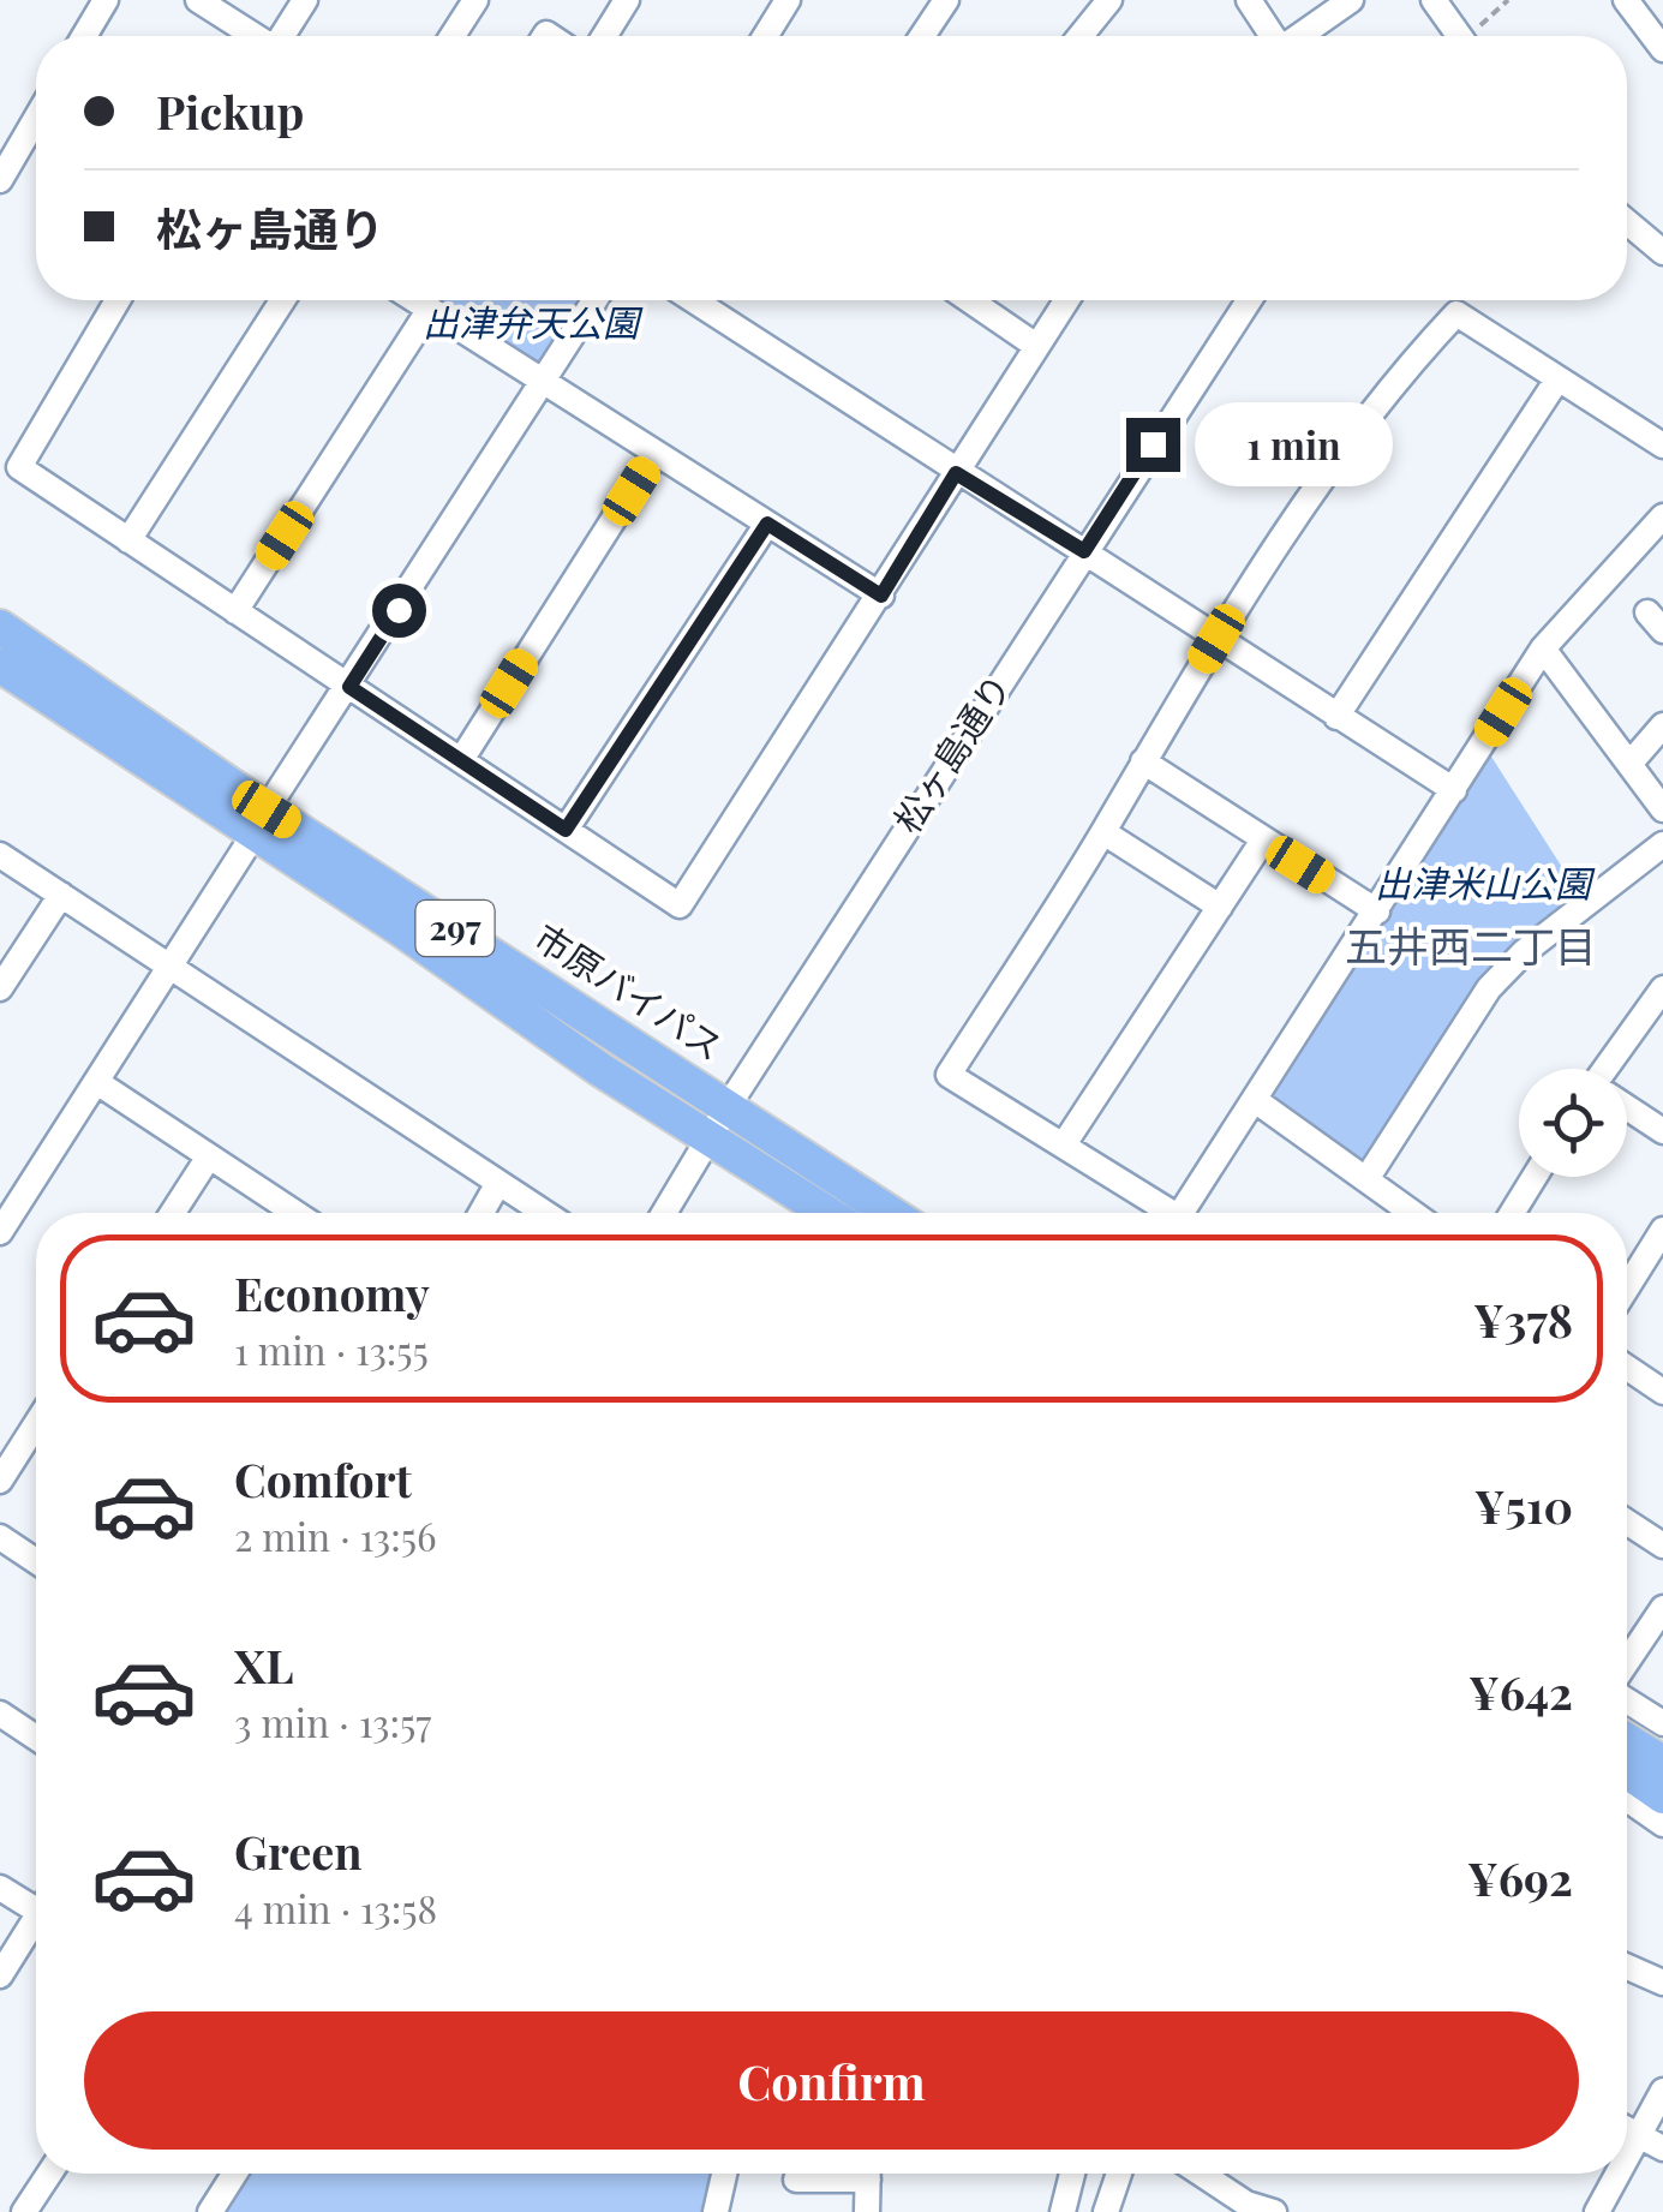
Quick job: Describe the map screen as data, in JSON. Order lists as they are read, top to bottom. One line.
{"streets":{"highway":["297","市原バイパス"],"street":["松ヶ島通り"]},"crossings":[["松ヶ島通り","市原バイパス"]],"districts":["五井西二丁目"],"parks":["出津弁天公園","出津米山公園"],"page":{"banner":["Pickup","松ヶ島通り"],"bubble":"1 min","list":[{"name":"Economy","note":"1 min · 13:55","value":"¥378"},{"name":"Comfort","note":"2 min · 13:56","value":"¥510"},{"name":"XL","note":"3 min · 13:57","value":"¥642"},{"name":"Green","note":"4 min · 13:58","value":"¥692"}],"buttons":"Confirm"}}
